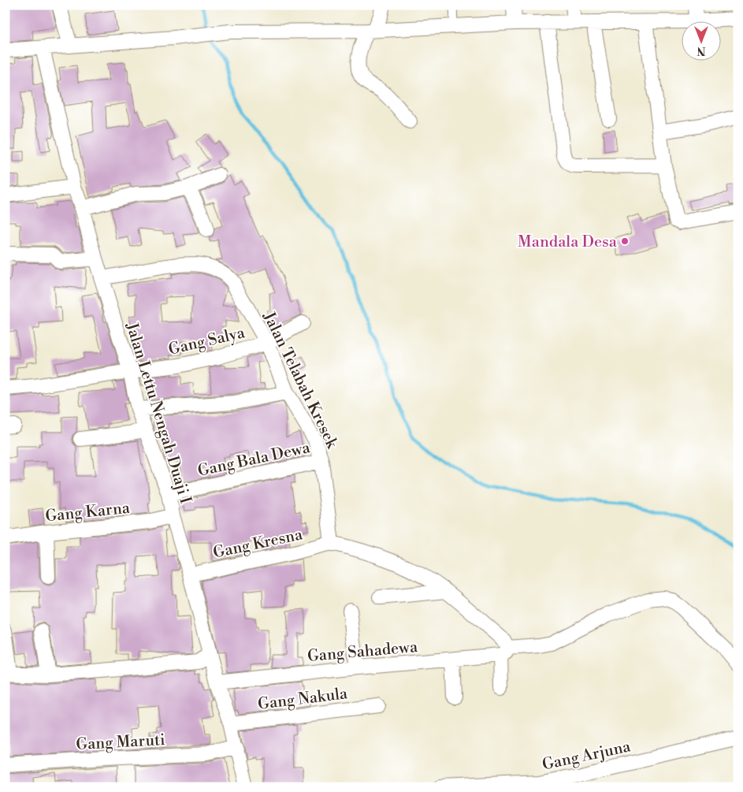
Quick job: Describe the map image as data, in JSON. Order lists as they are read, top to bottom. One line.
{"streets":{"street":["Gang Salya","Jalan Telabah Kresek","Jalan Lettu Nengah Duaji I","Gang Bala Dewa","Gang Karna","Gang Kresna","Gang Sahadewa","Gang Nakula","Gang Maruti","Gang Arjuna"]},"crossings":[["Gang Salya","Jalan Telabah Kresek"],["Gang Salya","Jalan Lettu Nengah Duaji I"],["Jalan Telabah Kresek","Jalan Lettu Nengah Duaji I"],["Jalan Telabah Kresek","Gang Bala Dewa"],["Jalan Telabah Kresek","Gang Kresna"],["Jalan Lettu Nengah Duaji I","Gang Bala Dewa"],["Jalan Lettu Nengah Duaji I","Gang Karna"],["Jalan Lettu Nengah Duaji I","Gang Kresna"],["Jalan Lettu Nengah Duaji I","Gang Sahadewa"],["Jalan Lettu Nengah Duaji I","Gang Nakula"],["Jalan Lettu Nengah Duaji I","Gang Maruti"]],"places":["Mandala Desa"],"north":"bottom"}
